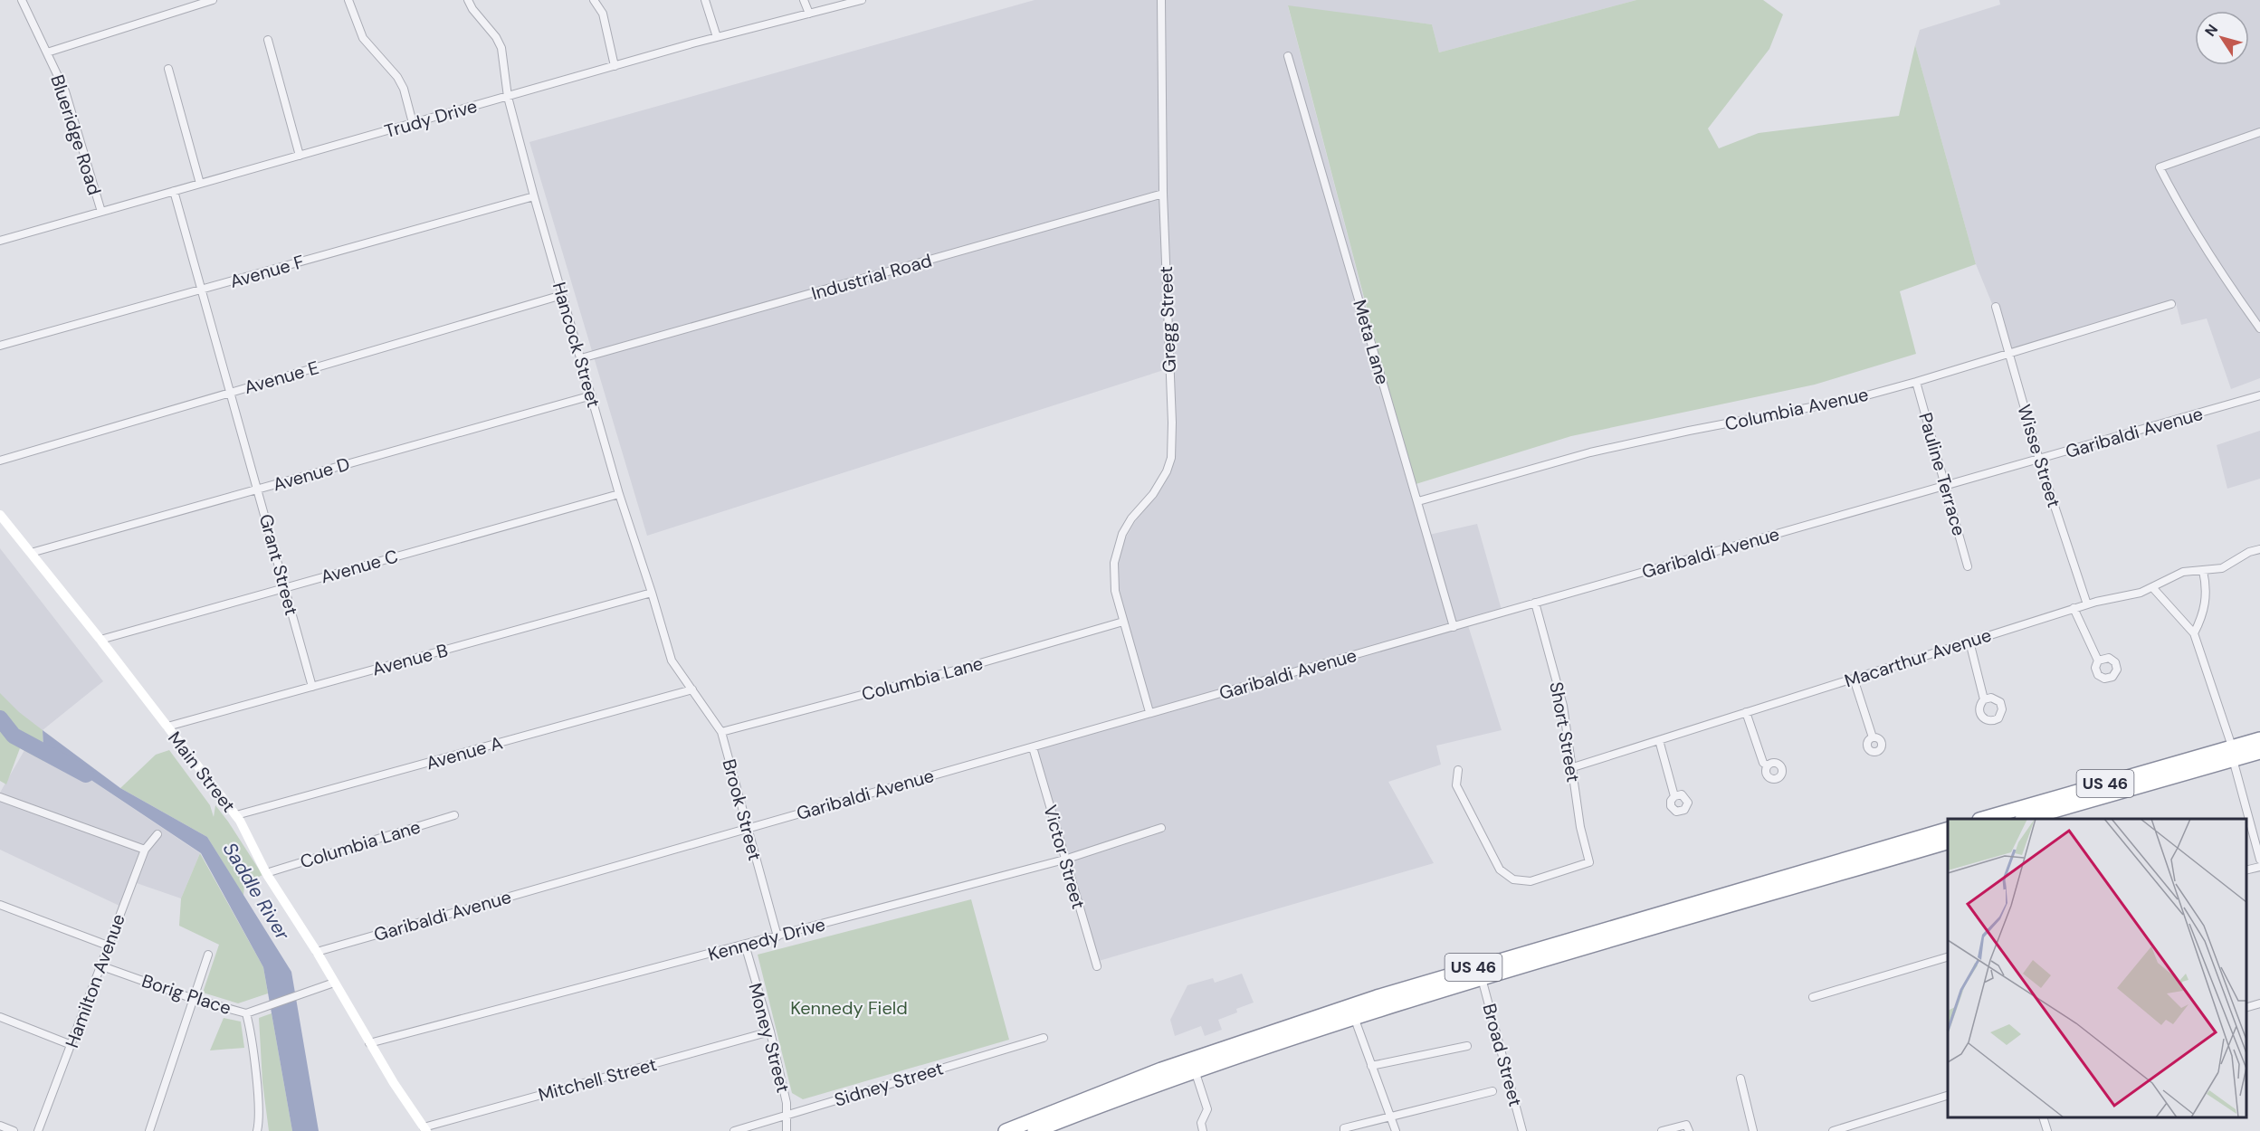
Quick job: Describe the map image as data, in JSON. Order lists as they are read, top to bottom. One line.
{"streets":{"highway":["US 46"],"street":["Trudy Drive","Blueridge Road","Avenue F","Industrial Road","Gregg Street","Meta Lane","Hancock Street","Avenue E","Columbia Avenue","Garibaldi Avenue","Wisse Street","Avenue D","Pauline Terrace","Grant Street","Avenue C","Macarthur Avenue","Avenue B","Columbia Lane","Short Street","Avenue A","Main Street","Brook Street","Victor Street","Kennedy Drive","Hamilton Avenue","Borig Place","Money Street","Broad Street","Mitchell Street","Sidney Street"]},"crossings":[["Trudy Drive","Blueridge Road"],["Trudy Drive","Hancock Street"],["Trudy Drive","Grant Street"],["Avenue F","Hancock Street"],["Avenue F","Grant Street"],["Industrial Road","Gregg Street"],["Industrial Road","Hancock Street"],["Gregg Street","Garibaldi Avenue"],["Gregg Street","Columbia Lane"],["Meta Lane","Columbia Avenue"],["Meta Lane","Garibaldi Avenue"],["Hancock Street","Avenue E"],["Hancock Street","Avenue D"],["Hancock Street","Avenue C"],["Hancock Street","Avenue B"],["Hancock Street","Avenue A"],["Hancock Street","Brook Street"],["Avenue E","Grant Street"],["Columbia Avenue","Wisse Street"],["Columbia Avenue","Pauline Terrace"],["Garibaldi Avenue","Wisse Street"],["Garibaldi Avenue","Pauline Terrace"],["Garibaldi Avenue","Short Street"],["Garibaldi Avenue","Main Street"],["Garibaldi Avenue","Brook Street"],["Garibaldi Avenue","Victor Street"],["Wisse Street","Macarthur Avenue"],["Avenue D","Grant Street"],["Avenue D","Main Street"],["Grant Street","Avenue C"],["Grant Street","Avenue B"],["Avenue C","Main Street"],["Macarthur Avenue","Short Street"],["Avenue B","Main Street"],["Columbia Lane","Main Street"],["Columbia Lane","Brook Street"],["Avenue A","Main Street"],["Avenue A","Brook Street"],["Main Street","Kennedy Drive"],["Main Street","Borig Place"],["Main Street","Mitchell Street"],["US 46","Broad Street"],["Brook Street","Kennedy Drive"],["Victor Street","Kennedy Drive"],["Kennedy Drive","Money Street"],["Hamilton Avenue","Borig Place"],["Money Street","Mitchell Street"],["Money Street","Sidney Street"]],"water":["Saddle River"],"parks":["Kennedy Field"],"north":"top left"}
